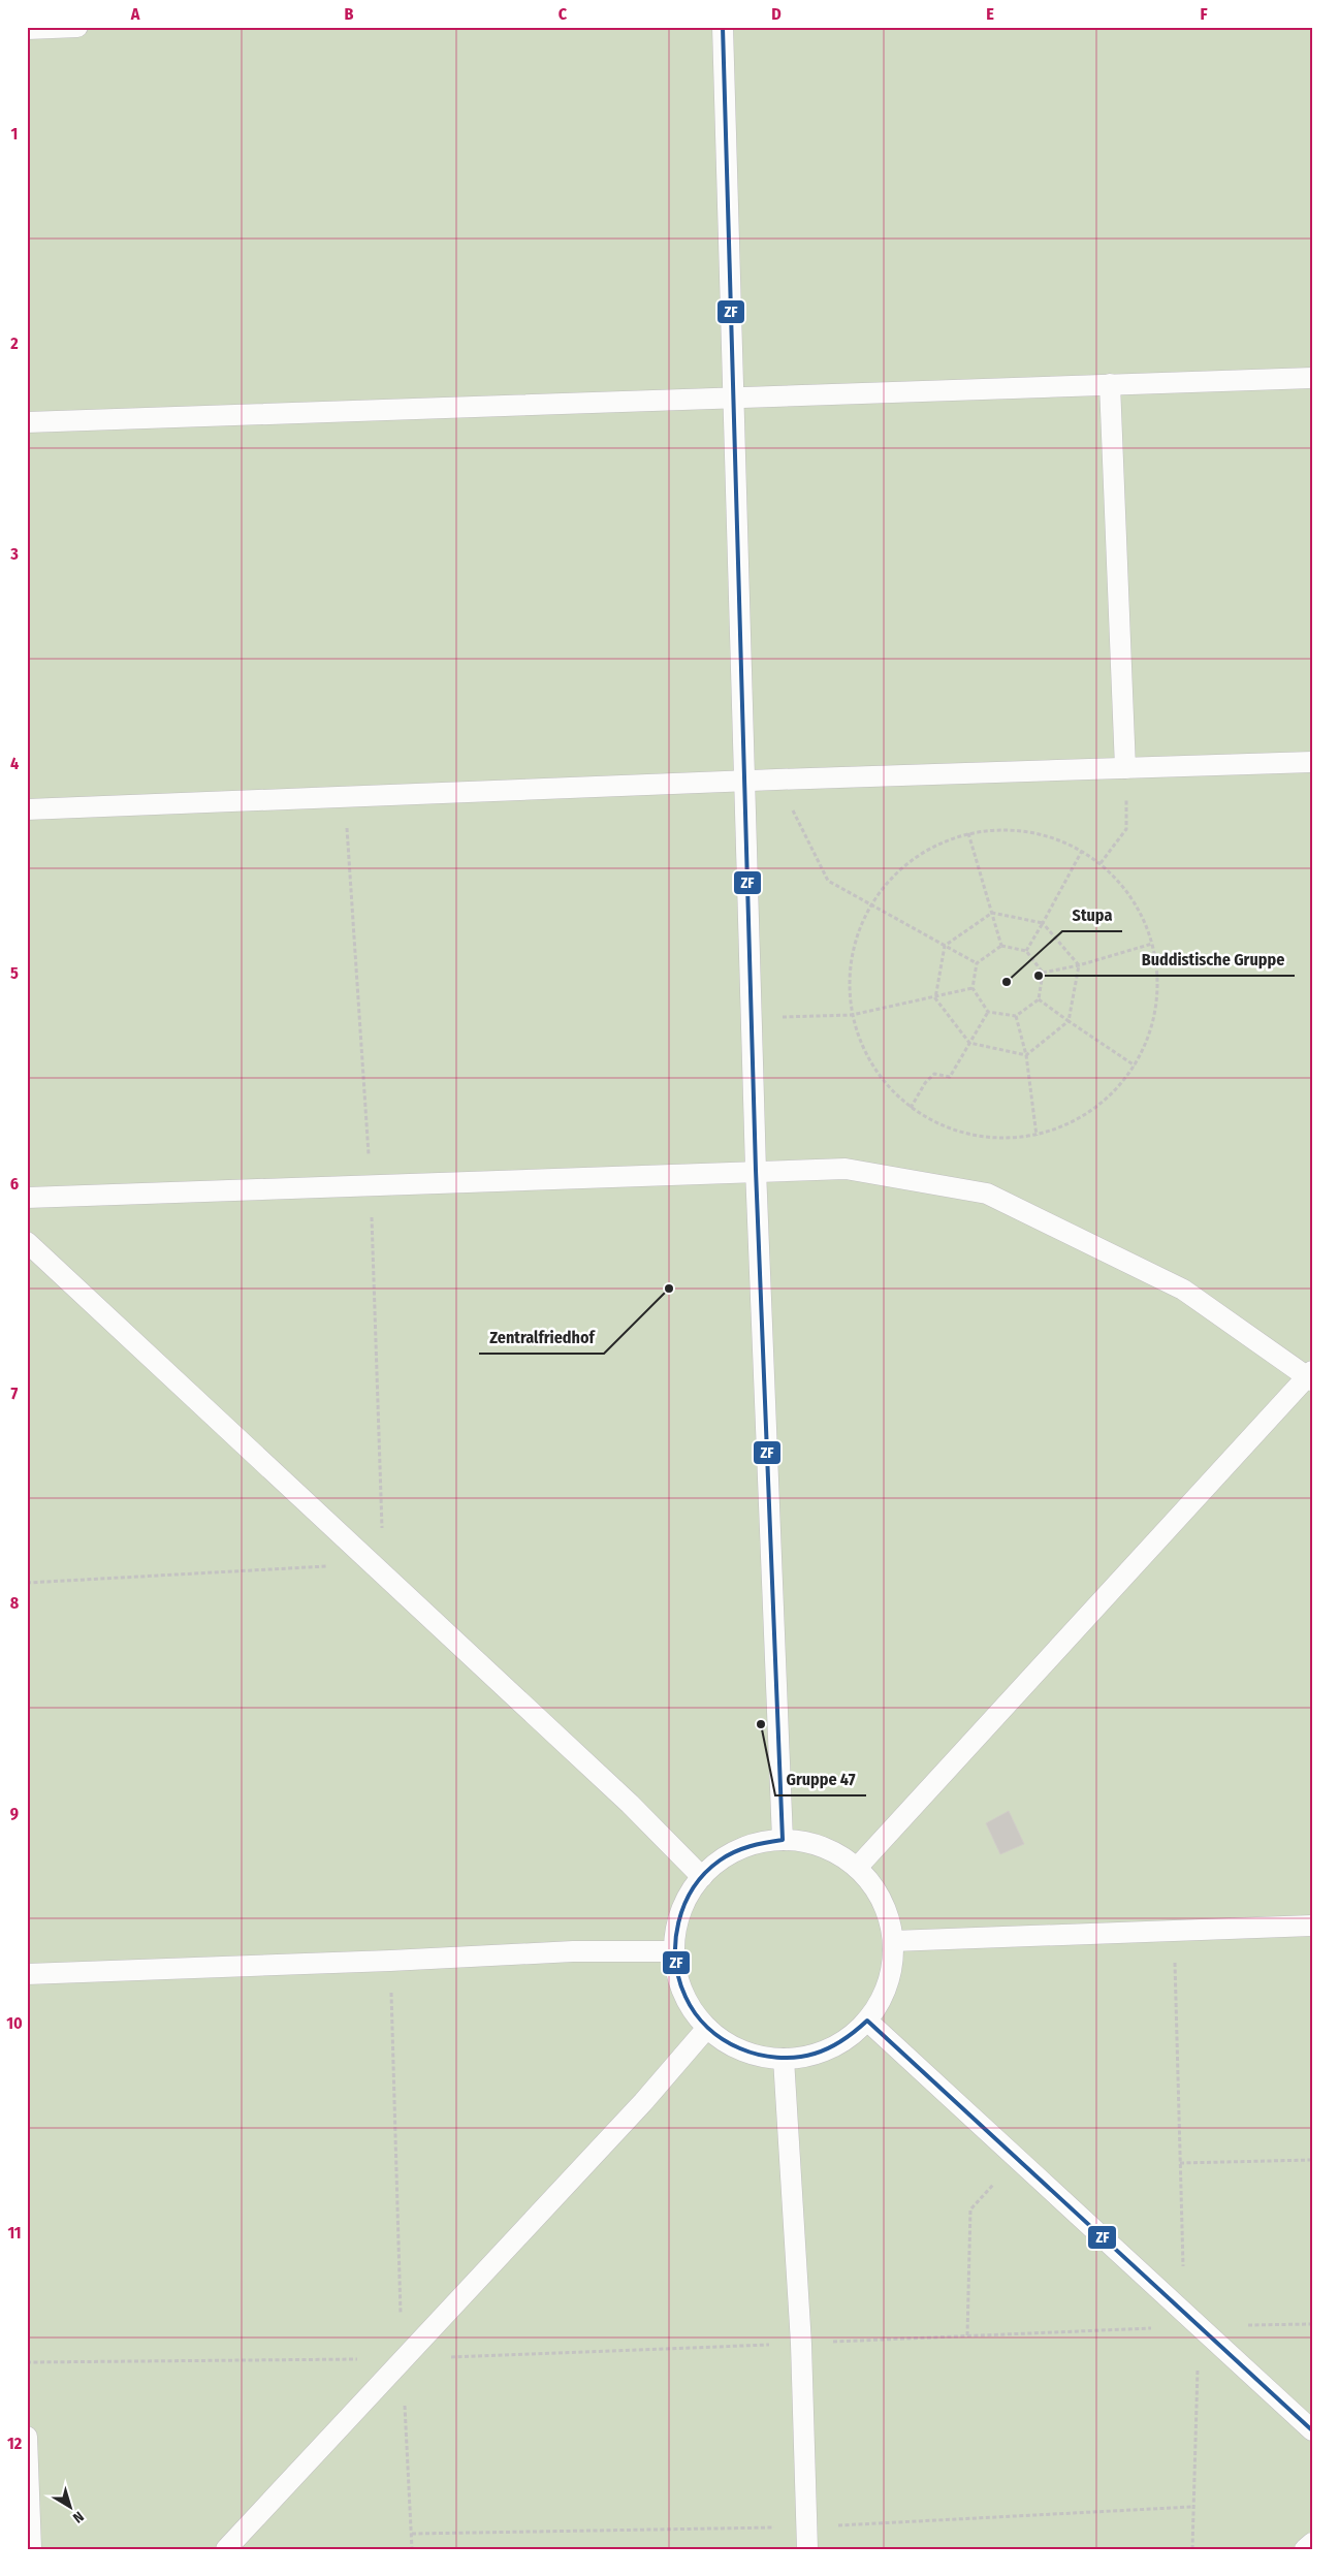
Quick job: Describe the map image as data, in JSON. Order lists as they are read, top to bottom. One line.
{"places":["Buddistische Gruppe","Stupa","Zentralfriedhof","Gruppe 47"],"lines":["transit line ZF"],"north":"bottom right","grid":{"columns":["A","B","C","D","E","F"],"rows":["1","2","3","4","5","6","7","8","9","10","11","12"]}}
